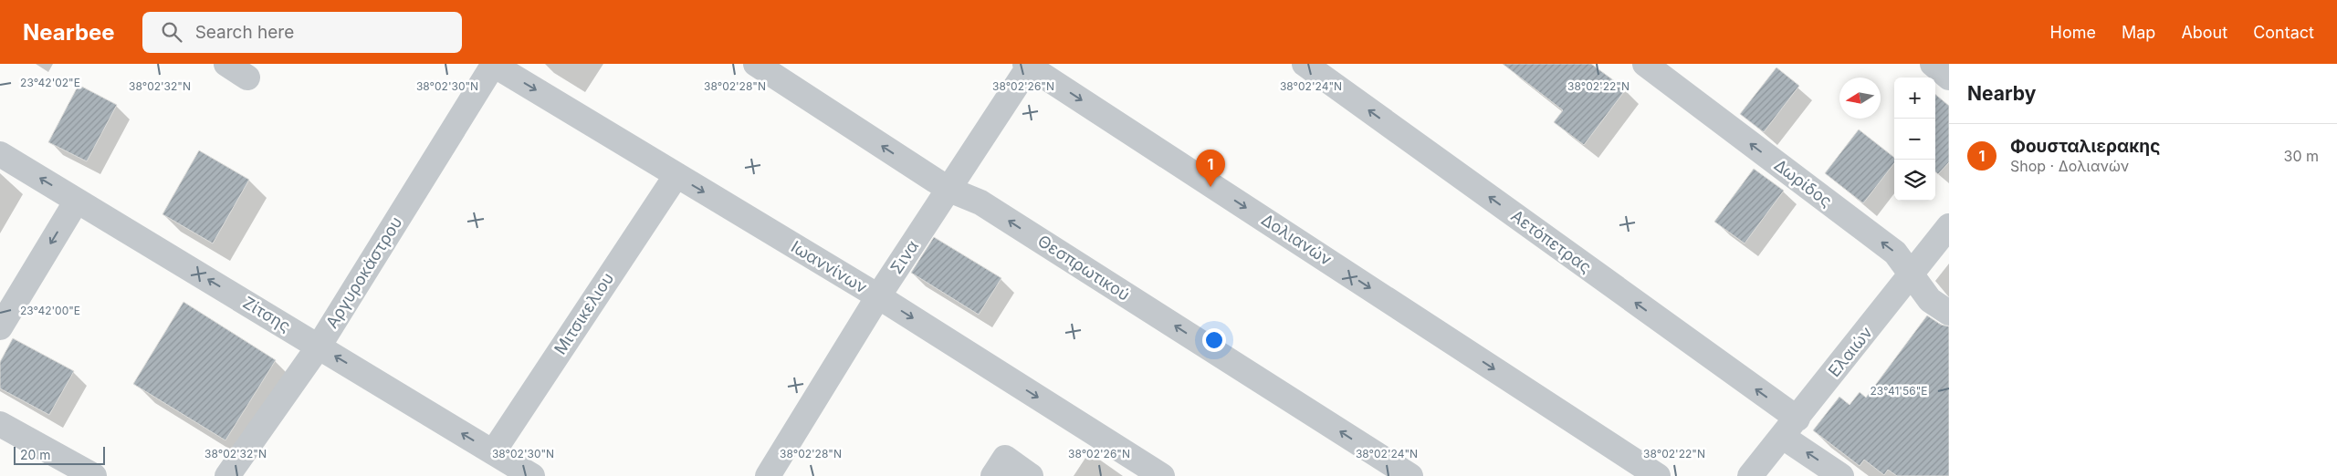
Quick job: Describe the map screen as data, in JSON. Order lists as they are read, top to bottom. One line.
{"streets":{"street":["Δωρίδος","Δολιανών","Αετόπετρας","Σινα","Ιωαννίνων","Θεσπρωτικού","Αργυροκάστρου","Μιτσικελιου","Ζίτσης","Ελαιών"]},"crossings":[["Δωρίδος","Ελαιών"],["Δολιανών","Σινα"],["Αετόπετρας","Ελαιών"],["Σινα","Ιωαννίνων"],["Σινα","Θεσπρωτικού"],["Ιωαννίνων","Αργυροκάστρου"],["Ιωαννίνων","Μιτσικελιου"],["Αργυροκάστρου","Ζίτσης"],["Μιτσικελιου","Ζίτσης"]],"one_way":["Δωρίδος","Δολιανών","Αετόπετρας","Ιωαννίνων","Θεσπρωτικού","Ζίτσης"],"scale_bar":"20 m","north":"left","page":{"header":"Nearbee","search":"Search here","nav":["Home","Map","About","Contact"],"heading":"Nearby","map_buttons":["+","−"],"list":[{"mark":"1","name":"Φουσταλιερακης","note":"Shop · Δολιανών","value":"30 m"}],"pins":"1","scale":"20 m"},"coordinates":["23°42'02\"E","38°02'32\"N","38°02'30\"N","38°02'28\"N","38°02'26\"N","38°02'24\"N","38°02'22\"N","23°42'00\"E","23°41'56\"E"]}
